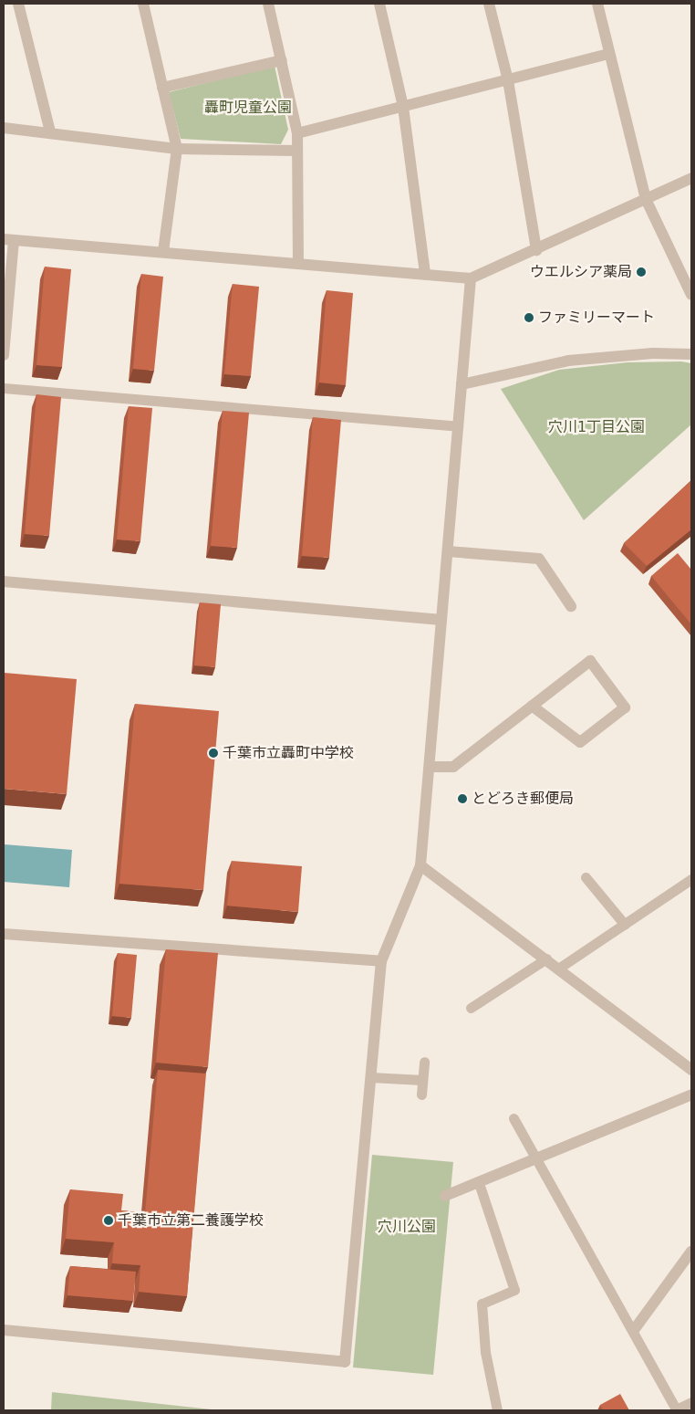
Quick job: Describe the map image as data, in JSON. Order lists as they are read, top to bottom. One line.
{"parks":["轟町児童公園","穴川1丁目公園","穴川公園"],"places":["ウエルシア薬局","ファミリーマート","千葉市立轟町中学校","とどろき郵便局","千葉市立第二養護学校"]}
